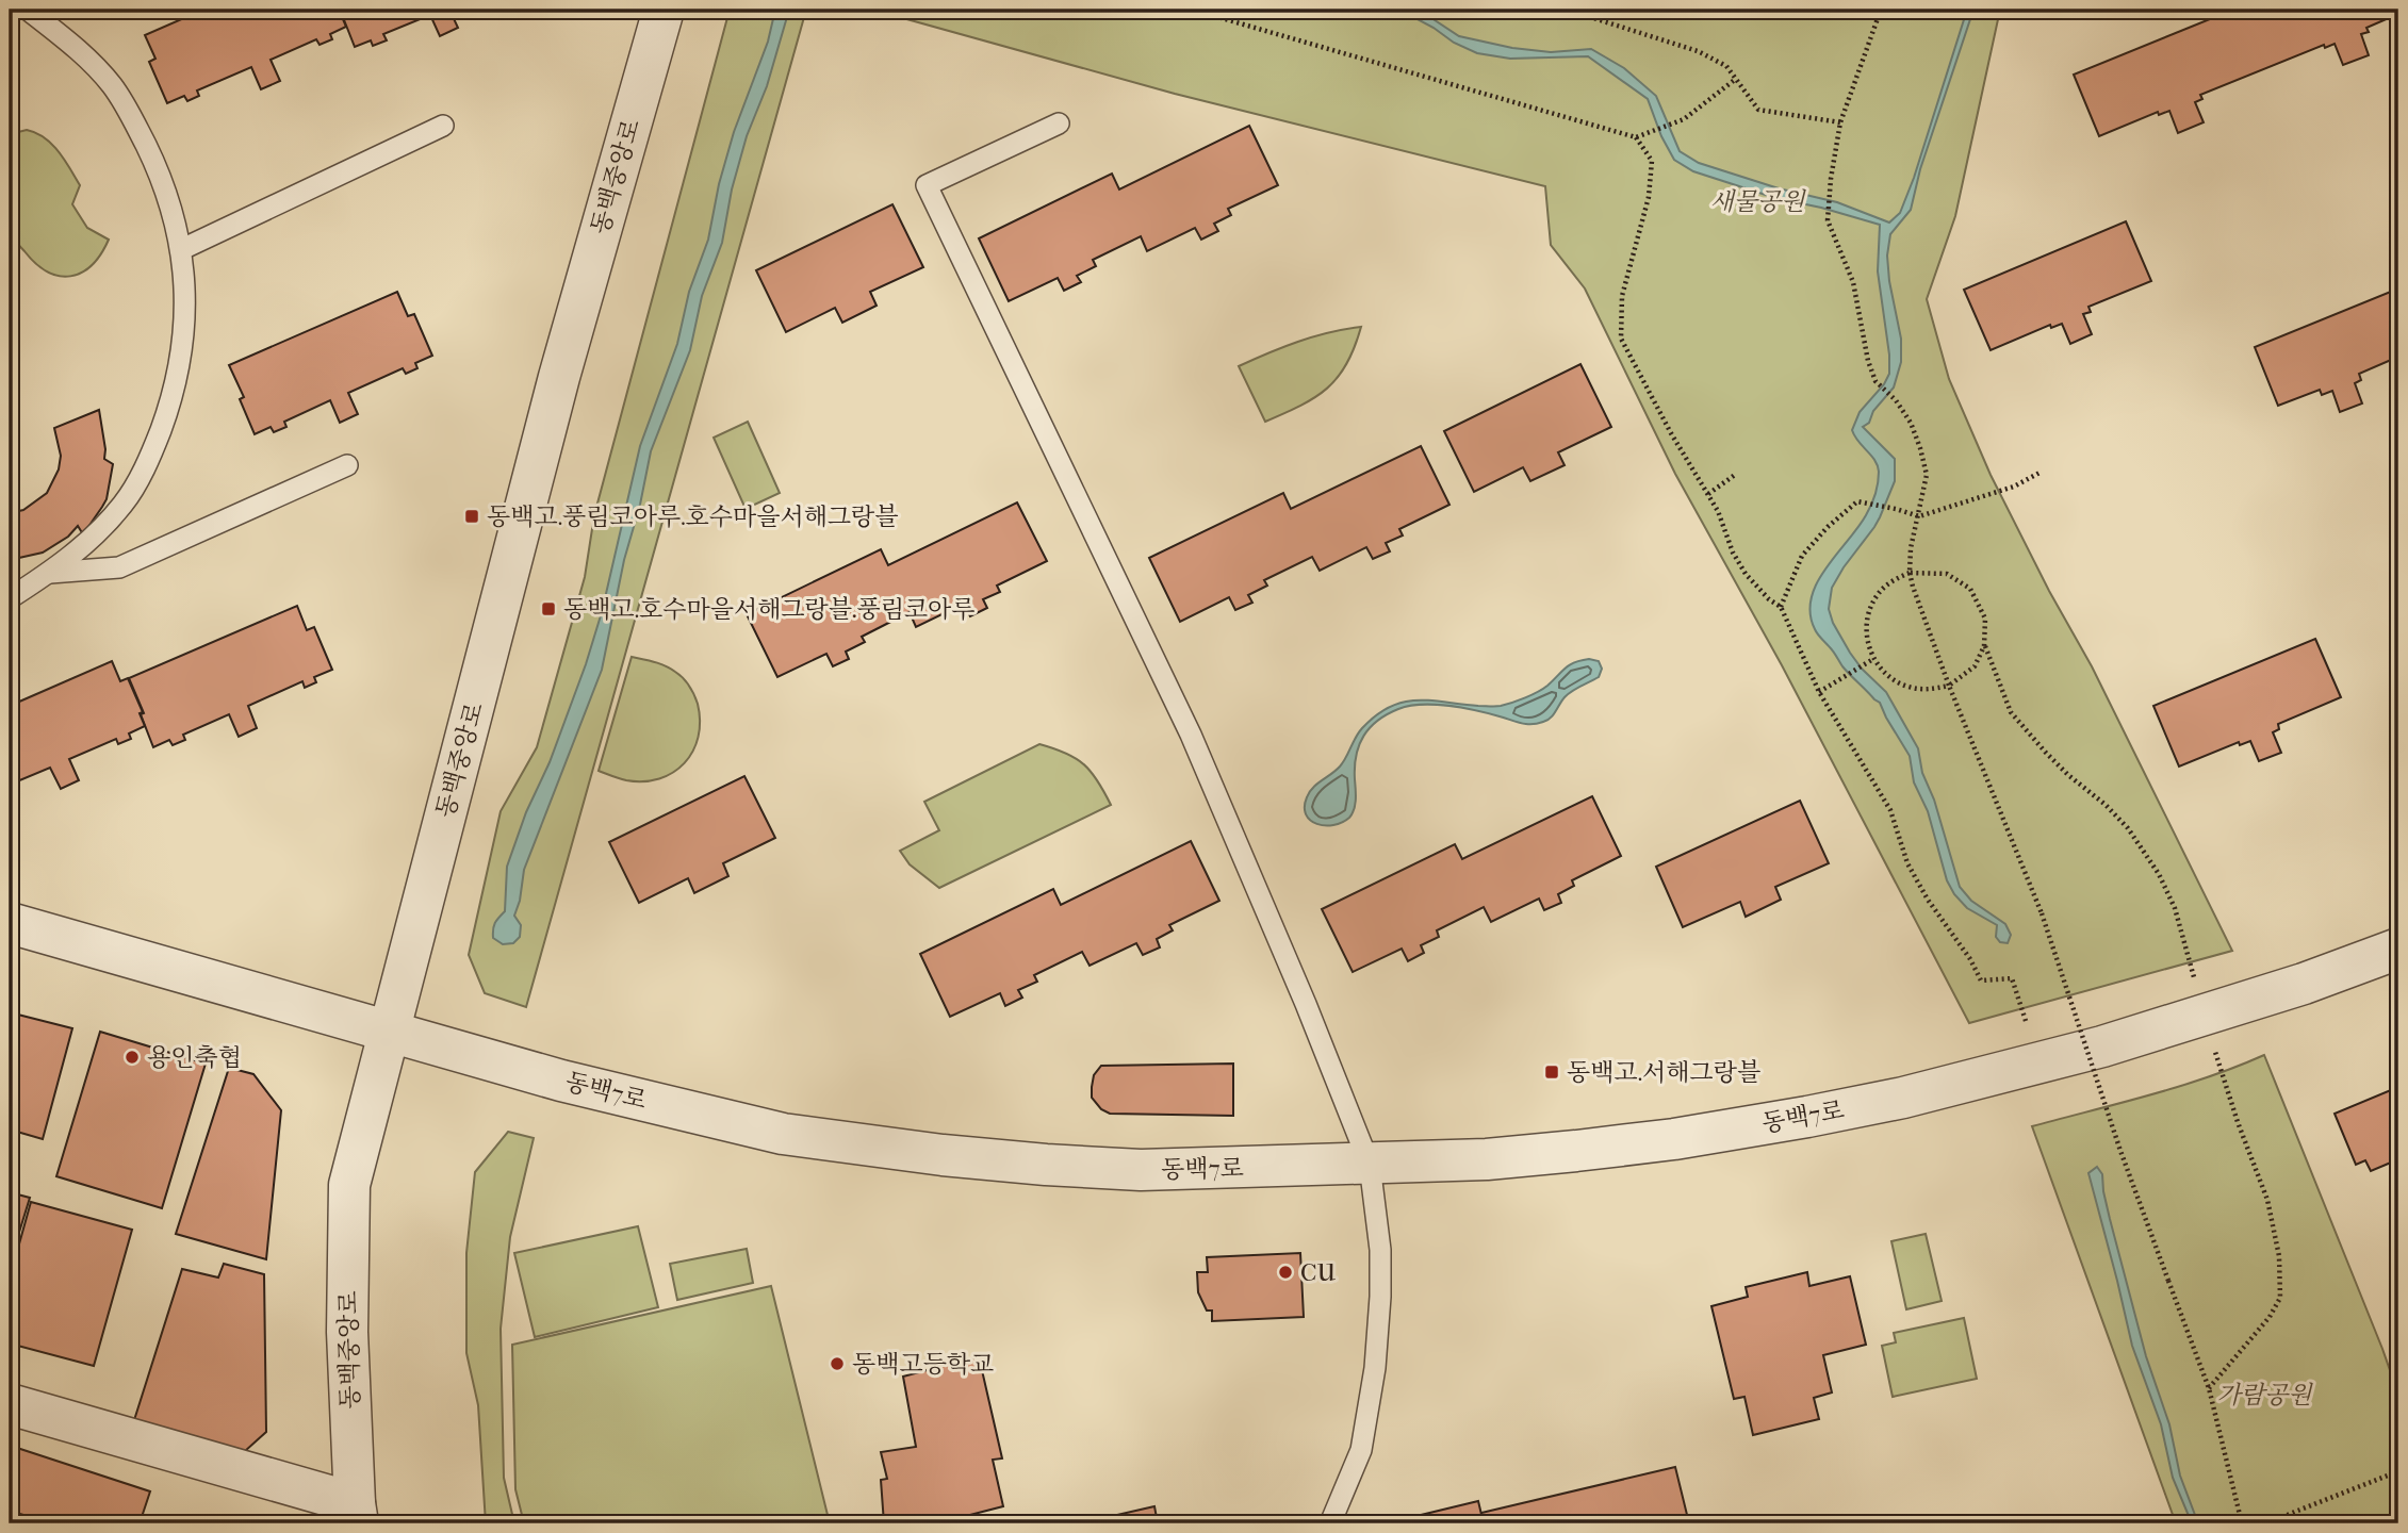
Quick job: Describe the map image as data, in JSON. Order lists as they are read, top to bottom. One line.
{"streets":{"street":["동백중앙로","동백7로"]},"crossings":[["동백중앙로","동백7로"]],"parks":["새물공원","가람공원"],"places":{"transit":["동백고.풍림코아루.호수마을서해그랑블","동백고.호수마을서해그랑블.풍림코아루","동백고.서해그랑블"],"other":["용인축협","CU","동백고등학교"]}}
